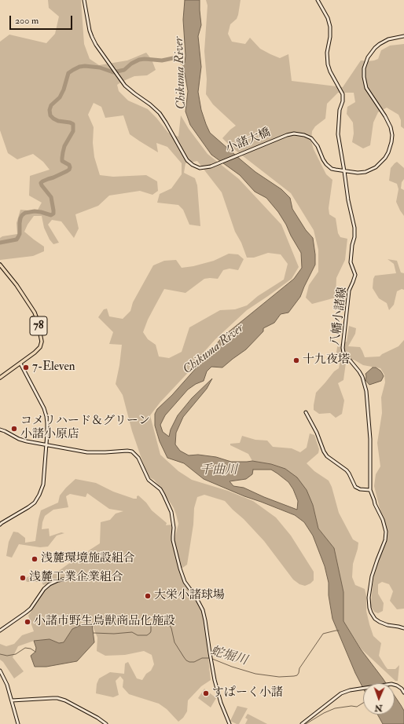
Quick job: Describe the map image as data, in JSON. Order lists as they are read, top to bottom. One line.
{"streets":{"main road":["78"],"street":["小諸大橋","八幡小諸線"]},"crossings":[["小諸大橋","八幡小諸線"]],"water":["Chikuma River","千曲川","蛇堀川"],"places":["十九夜塔","7-Eleven","コメリハード＆グリーン 小諸小原店","浅麓環境施設組合","浅麓工業企業組合","大栄小諸球場","小諸市野生鳥獣商品化施設","すぱーく小諸"],"scale_bar":"200 m","north":"bottom"}
